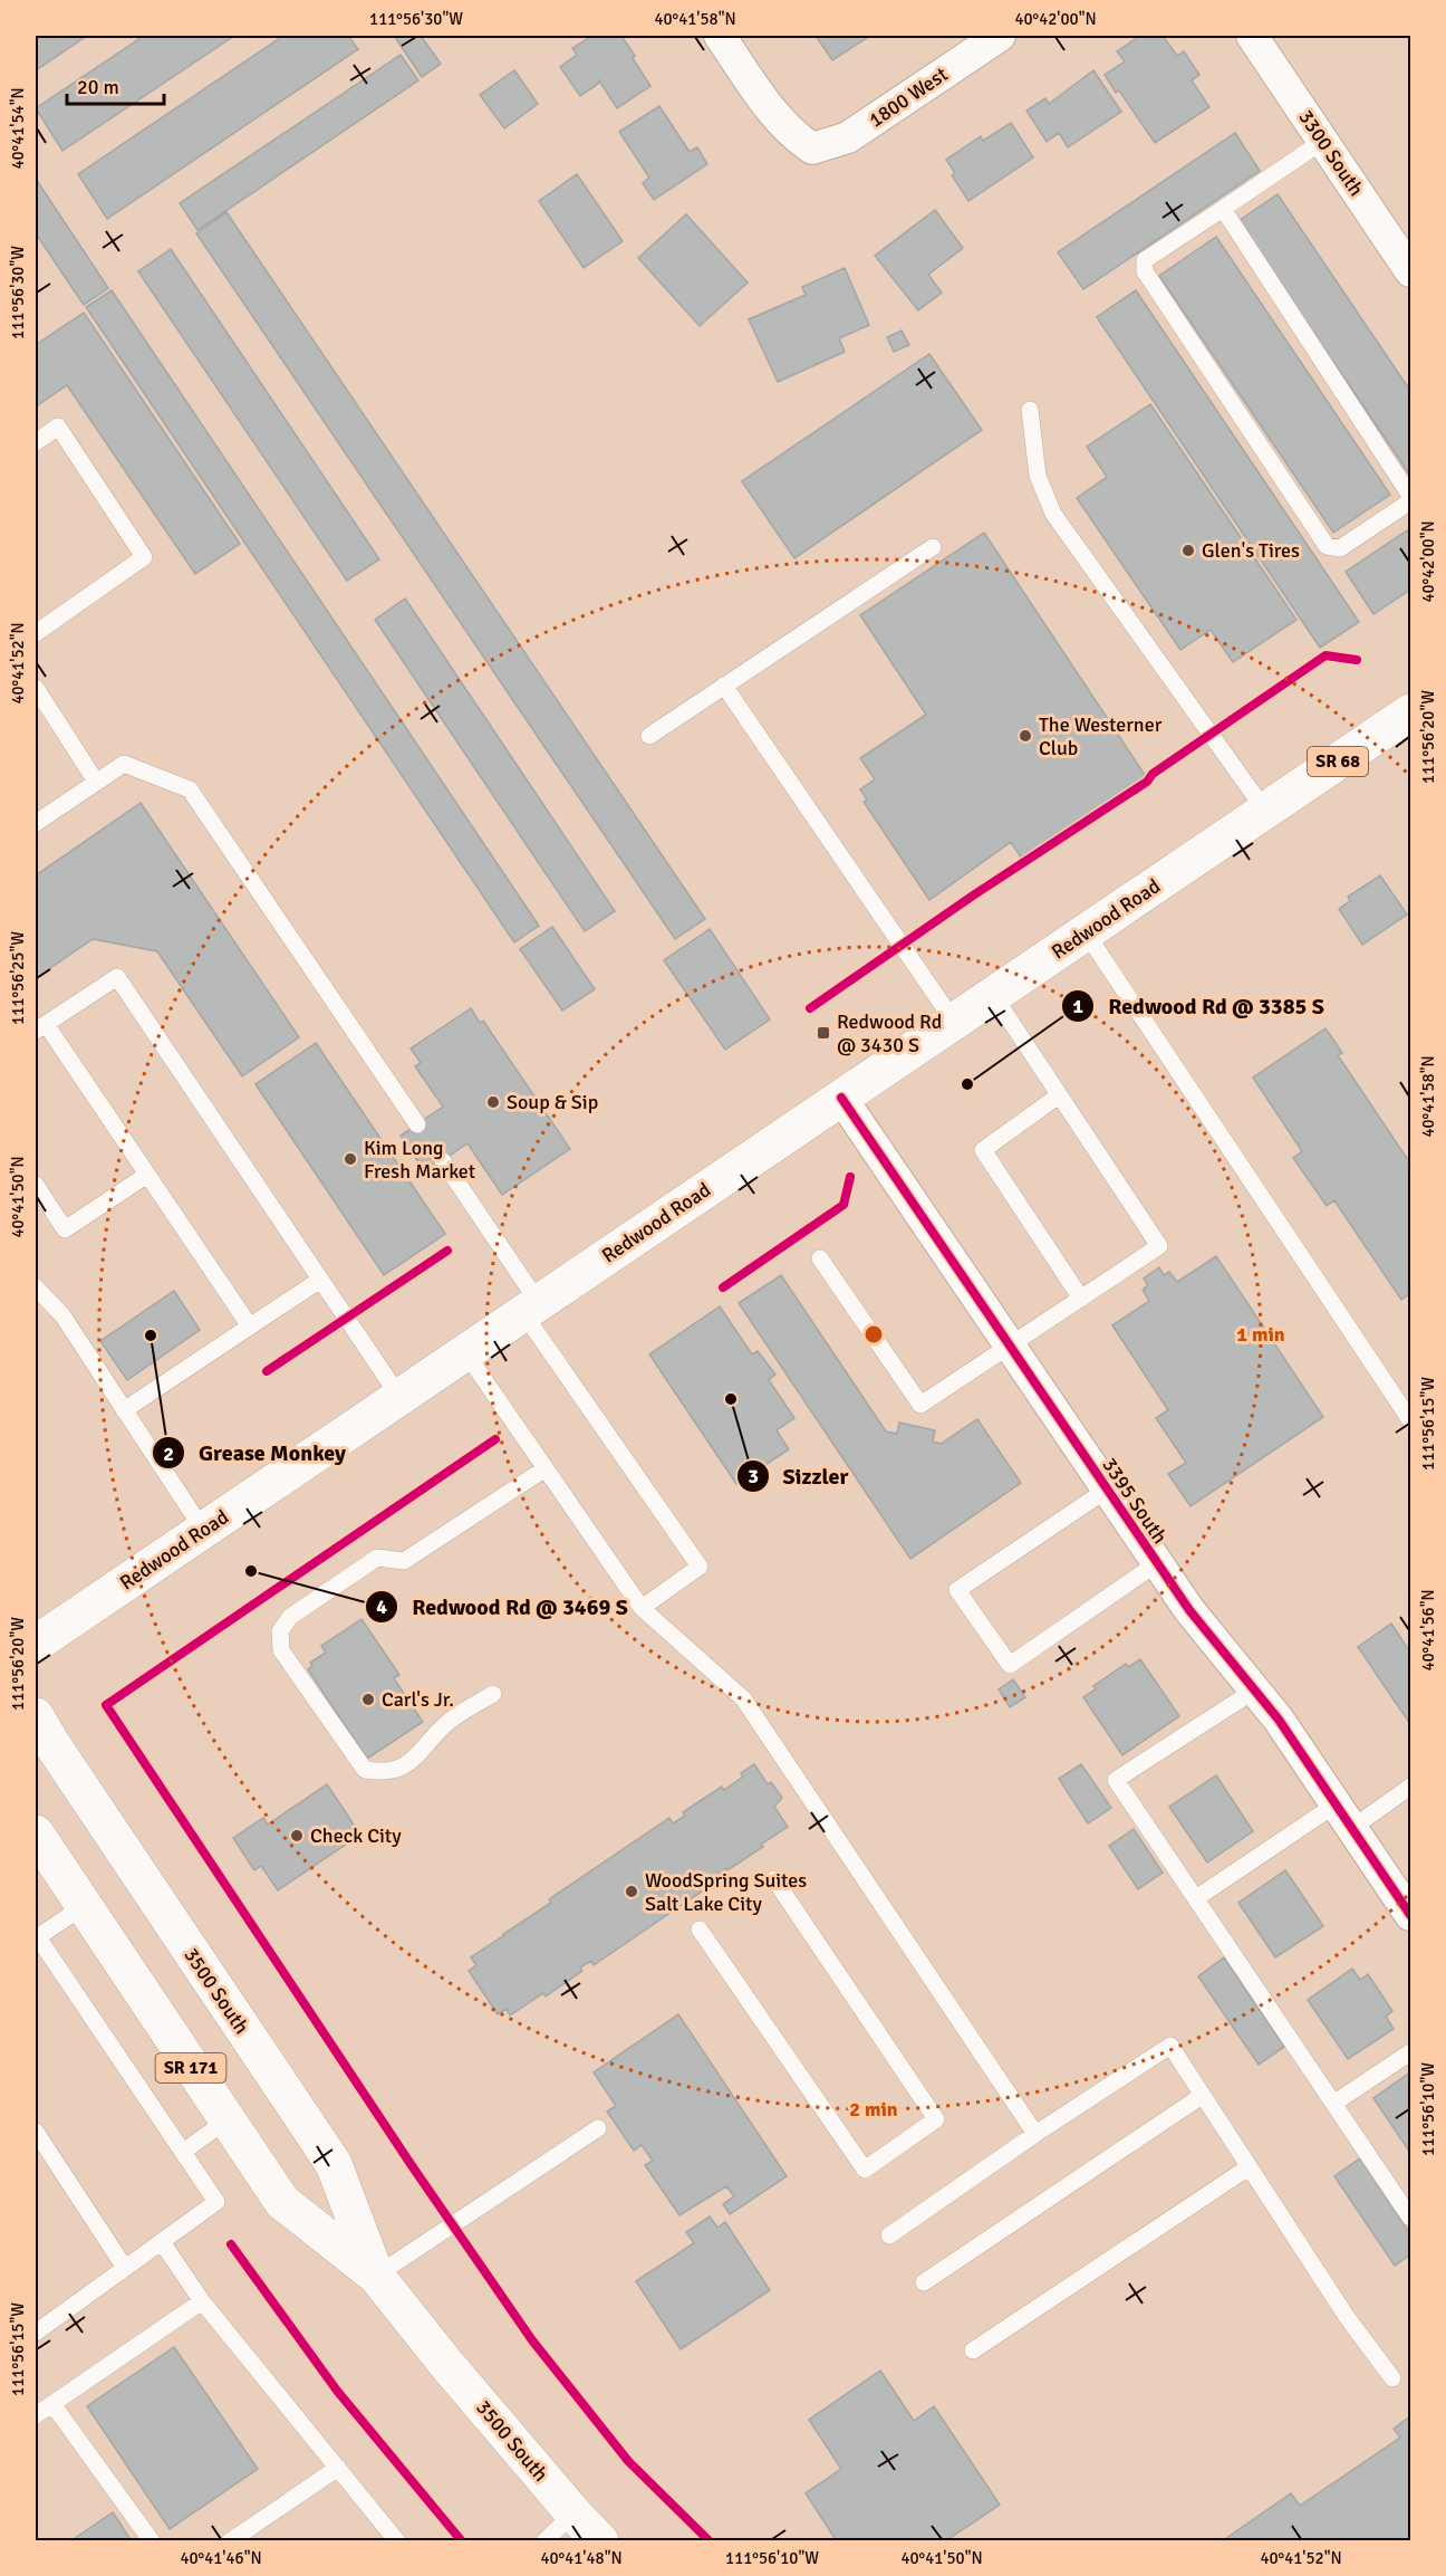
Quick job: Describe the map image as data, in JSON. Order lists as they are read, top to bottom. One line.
{"streets":{"main road":["SR 68","Redwood Road","3500 South","SR 171"],"street":["1800 West","3300 South","3395 South"]},"crossings":[["Redwood Road","3395 South"]],"places":{"other":["Glen's Tires","The Westerner Club","Redwood Rd @ 3385 S","Soup & Sip","Kim Long Fresh Market","Grease Monkey","Sizzler","Redwood Rd @ 3469 S","Carl's Jr.","Check City","WoodSpring Suites Salt Lake City"],"transit":["Redwood Rd @ 3430 S"]},"scale_bar":"20 m","coordinates":["111°56'30\"W","40°41'58\"N","40°42'00\"N","40°41'54\"N","40°41'52\"N","111°56'20\"W","111°56'25\"W","40°41'50\"N","111°56'15\"W","40°41'56\"N","111°56'10\"W","40°41'46\"N","40°41'48\"N"],"rings":["1 min","2 min"]}
